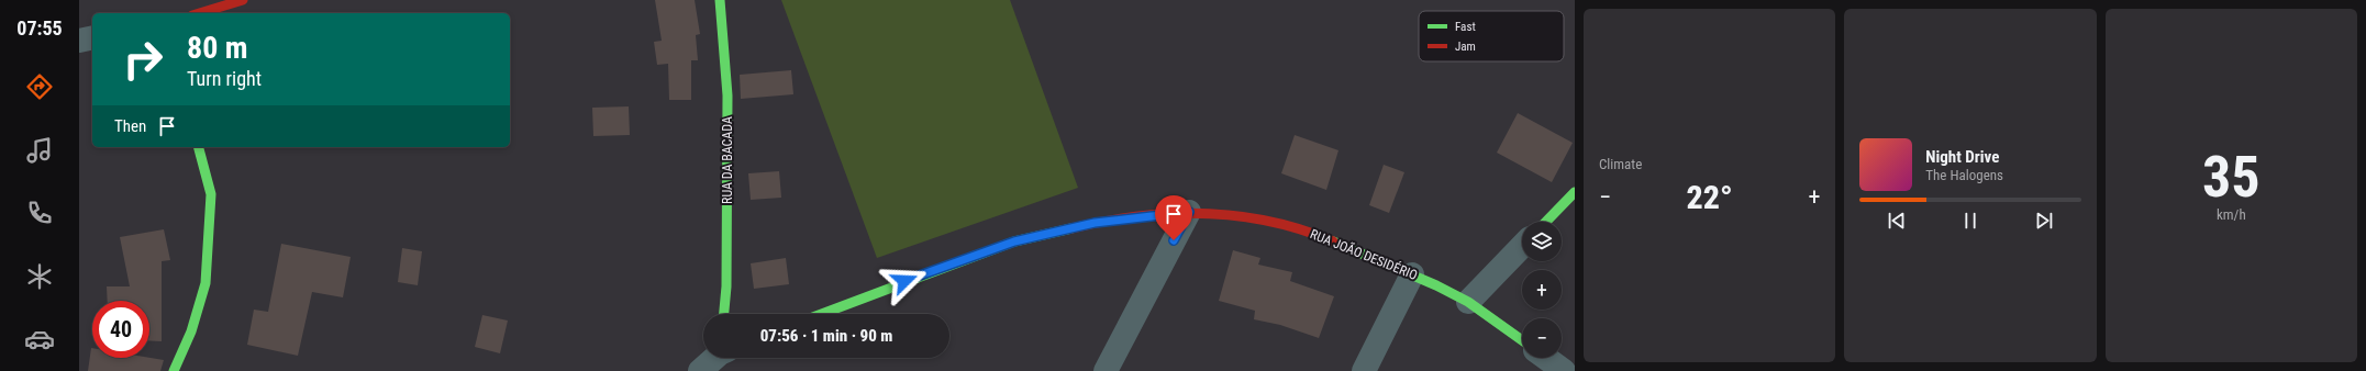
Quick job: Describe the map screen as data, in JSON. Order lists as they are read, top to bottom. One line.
{"streets":{"street":["RUA DA BACADA","RUA JOÃO DESIDÉRIO"]},"legend":["Fast","Jam"],"page":{"tabs":"07:55","tile":["Climate",["35","km/h"]],"turn":["80 m","Turn right"],"then":"Then","song":["Night Drive","The Halogens"],"heat":["−","22°","+"],"map_buttons":["+","−"],"limit":"40","trip":"07:56 · 1 min · 90 m"}}
